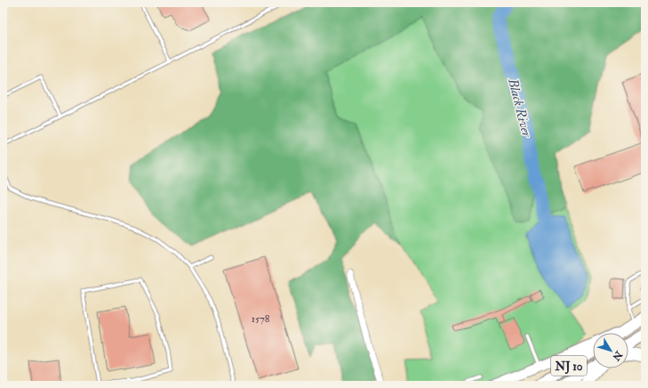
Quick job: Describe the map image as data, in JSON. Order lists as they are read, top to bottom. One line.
{"streets":{"highway":["NJ 10"]},"water":["Black River"],"house_numbers":["1578"],"north":"bottom right"}
